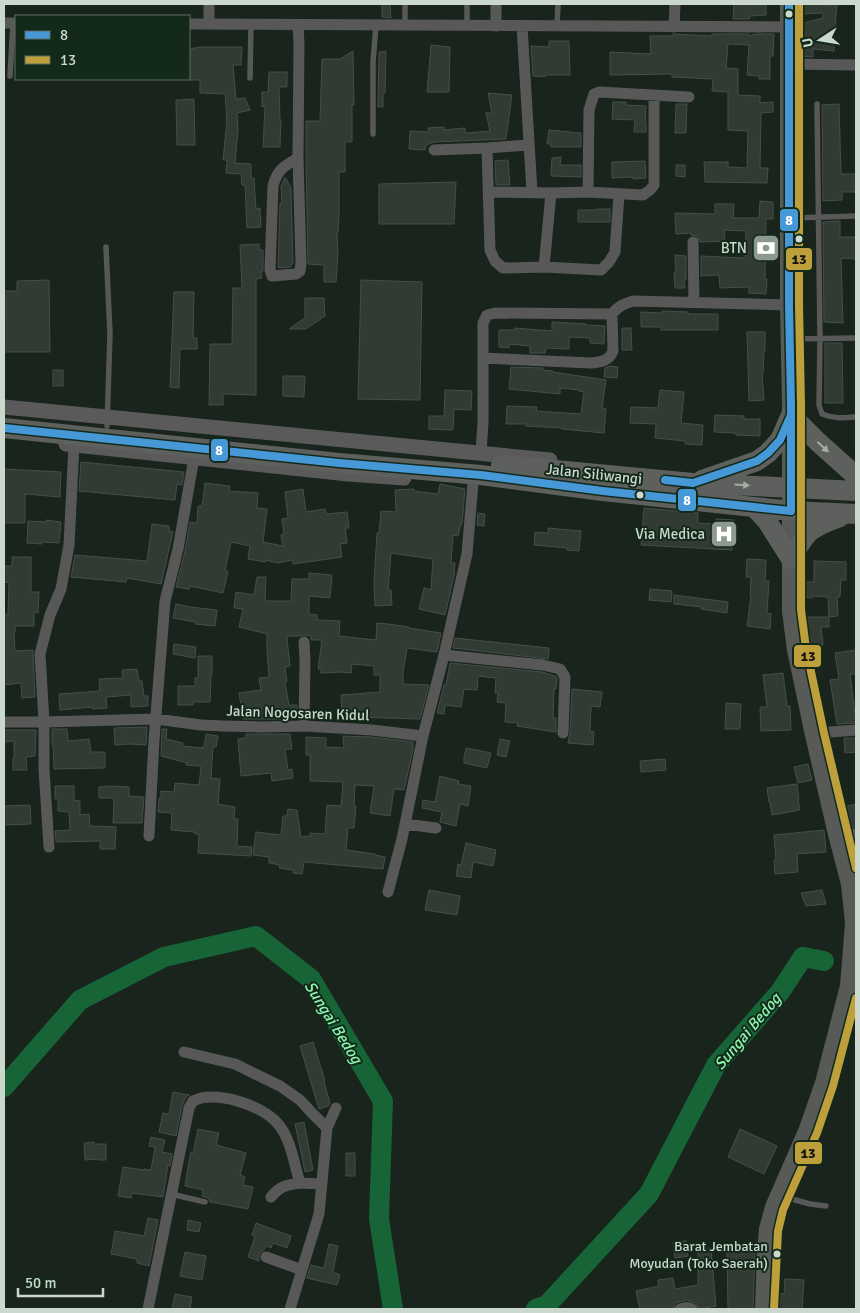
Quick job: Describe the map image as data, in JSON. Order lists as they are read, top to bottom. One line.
{"streets":{"highway":["Jalan Siliwangi"],"street":["Jalan Nogosaren Kidul"]},"water":["Sungai Bedog"],"places":{"bank":["BTN"],"hospital":["Via Medica"],"other":["Barat Jembatan Moyudan (Toko Saerah)"]},"lines":["transit line 8","transit line 13"],"legend":["8","13"],"scale_bar":"50 m","north":"left"}
